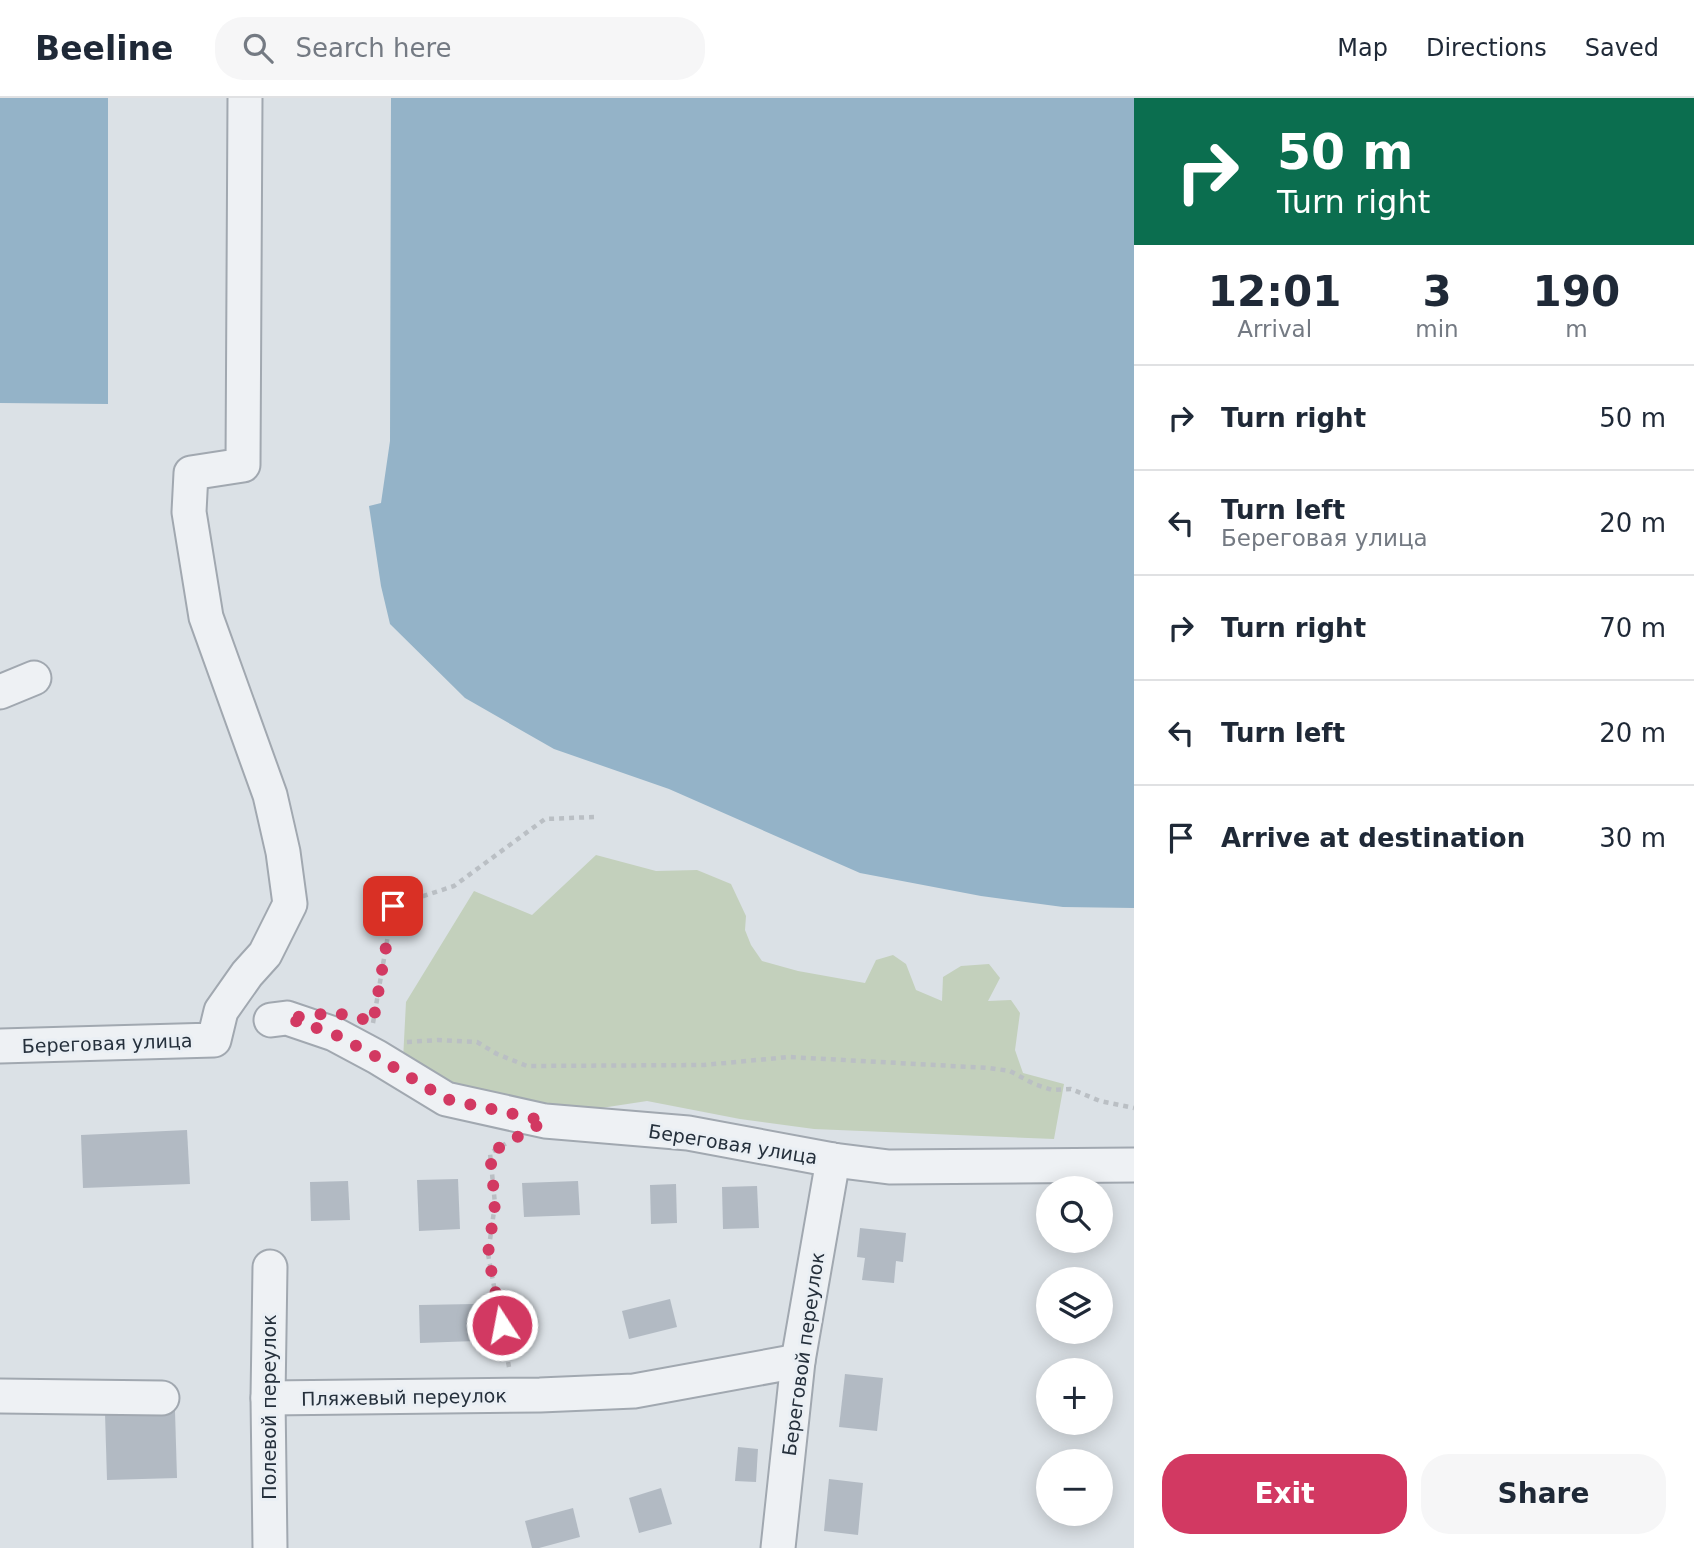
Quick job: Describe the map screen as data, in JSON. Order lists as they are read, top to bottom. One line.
{"streets":{"street":["Береговая улица","Береговой переулок","Пляжевый переулок","Полевой переулок"]},"crossings":[["Береговая улица","Береговой переулок"],["Береговой переулок","Пляжевый переулок"],["Пляжевый переулок","Полевой переулок"]],"page":{"header":"Beeline","search":"Search here","nav":["Map","Directions","Saved"],"turn":["50 m","Turn right"],"eta":["12:01","Arrival","3","min","190","m"],"list":[{"name":"Turn right","value":"50 m"},{"name":"Turn left","note":"Береговая улица","value":"20 m"},{"name":"Turn right","value":"70 m"},{"name":"Turn left","value":"20 m"},{"name":"Arrive at destination","value":"30 m"}],"map_buttons":["+","−"],"buttons":["Exit","Share"]}}
